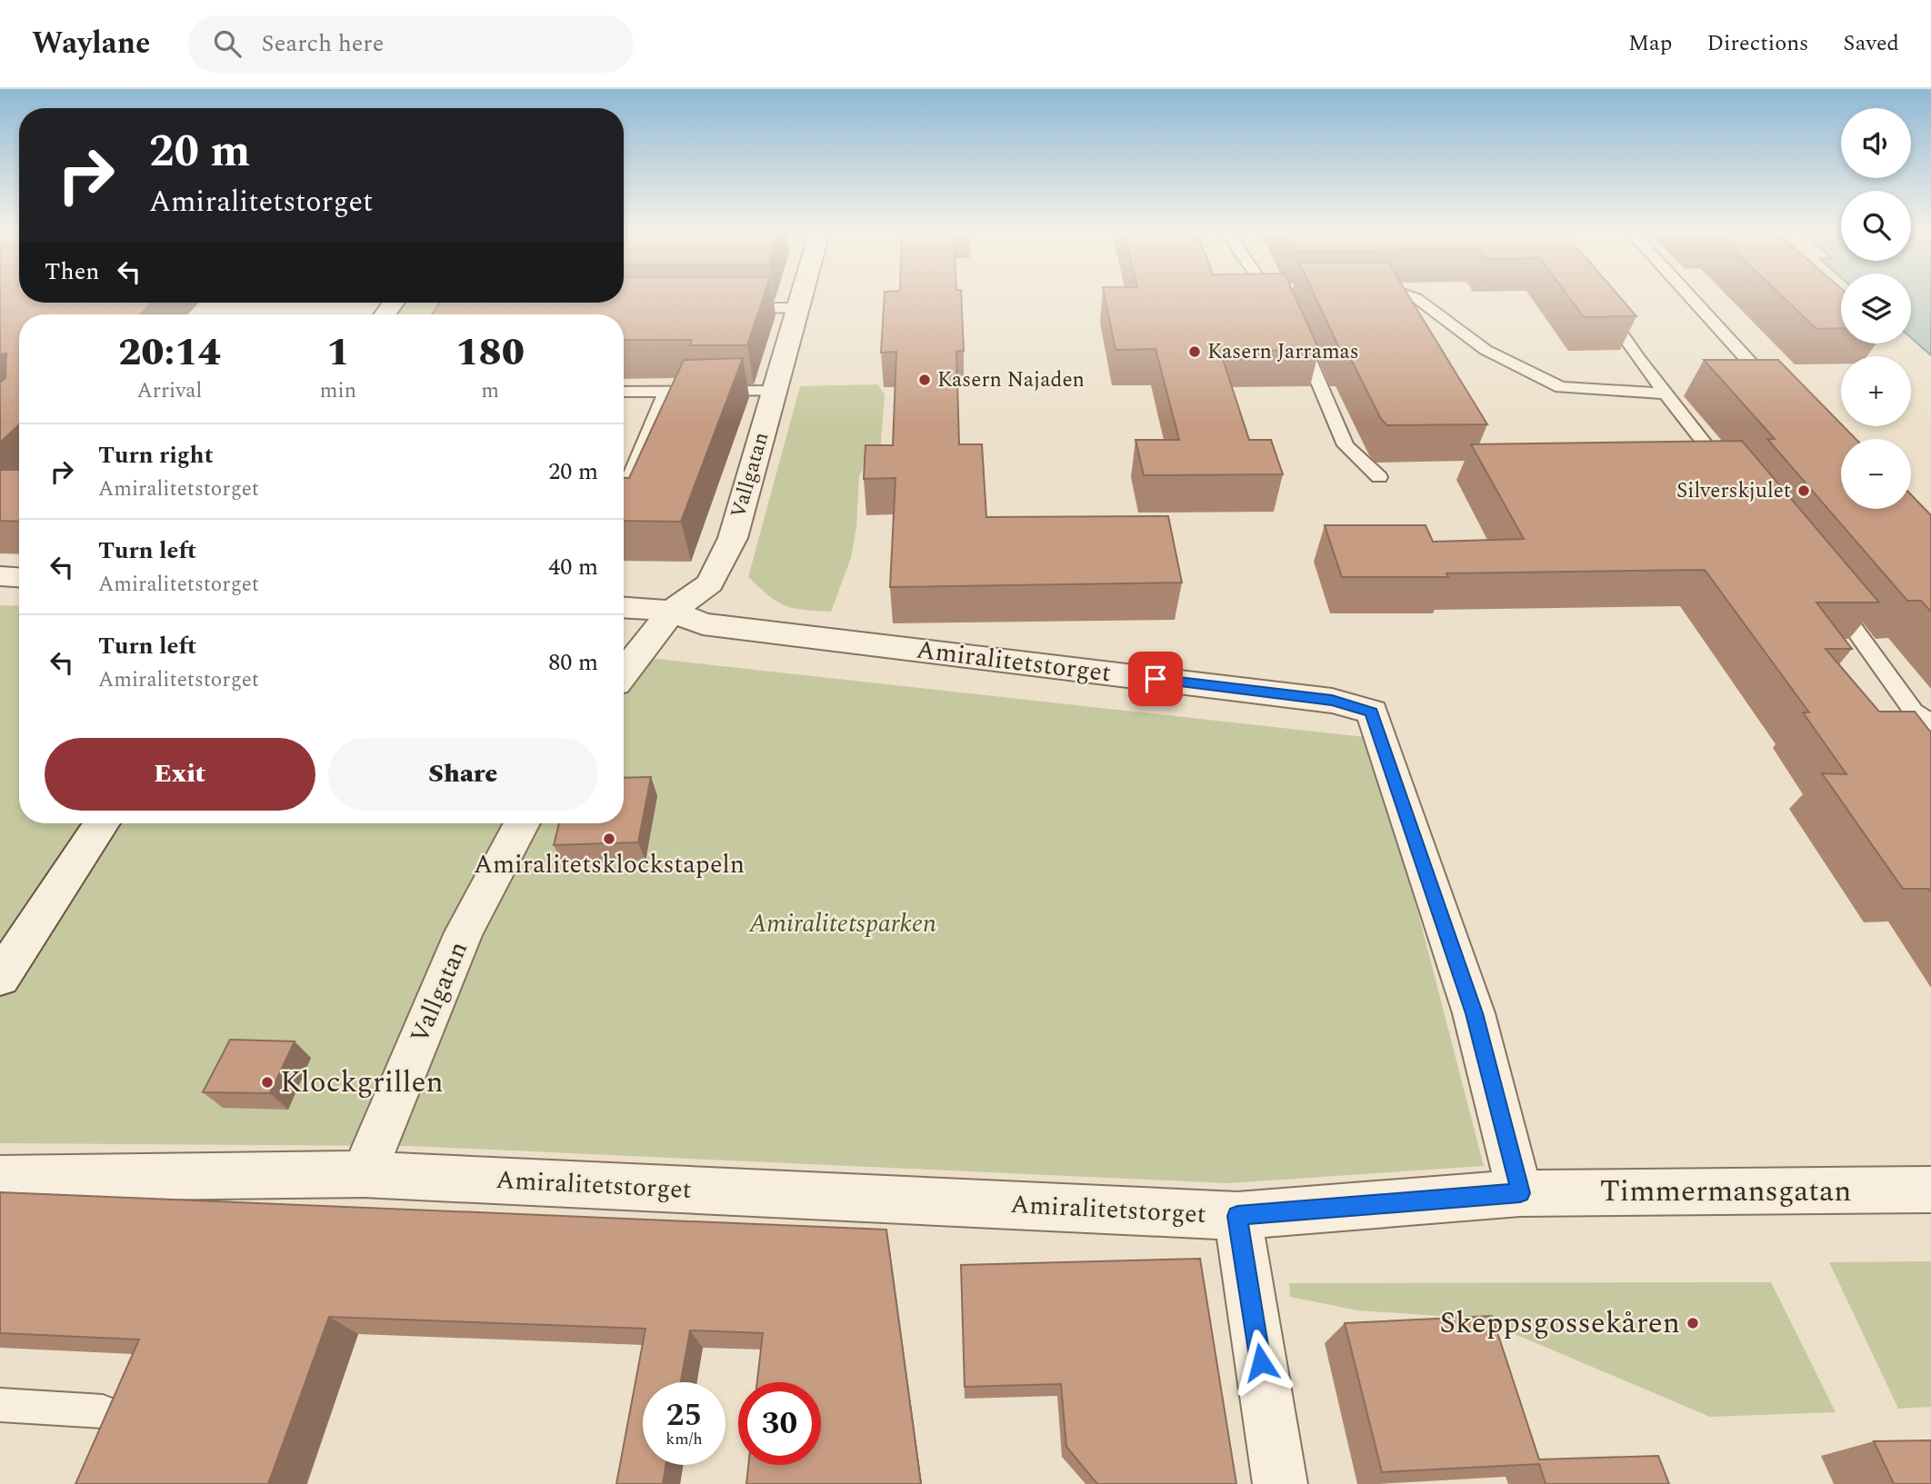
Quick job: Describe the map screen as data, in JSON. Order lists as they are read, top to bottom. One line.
{"streets":{"street":["Vallgatan","Amiralitetstorget","Timmermansgatan"]},"crossings":[["Vallgatan","Amiralitetstorget"],["Amiralitetstorget","Timmermansgatan"]],"parks":["Amiralitetsparken"],"places":["Kasern Jarramas","Kasern Najaden","Silverskjulet","Amiralitetsklockstapeln","Klockgrillen","Skeppsgossekåren"],"page":{"header":"Waylane","search":"Search here","nav":["Map","Directions","Saved"],"map_buttons":["+","−"],"turn":["20 m","Amiralitetstorget"],"then":"Then","eta":["20:14","Arrival","1","min","180","m"],"list":[{"name":"Turn right","note":"Amiralitetstorget","value":"20 m"},{"name":"Turn left","note":"Amiralitetstorget","value":"40 m"},{"name":"Turn left","note":"Amiralitetstorget","value":"80 m"}],"buttons":["Exit","Share"],"speed":"25 km/h","limit":"30"}}
